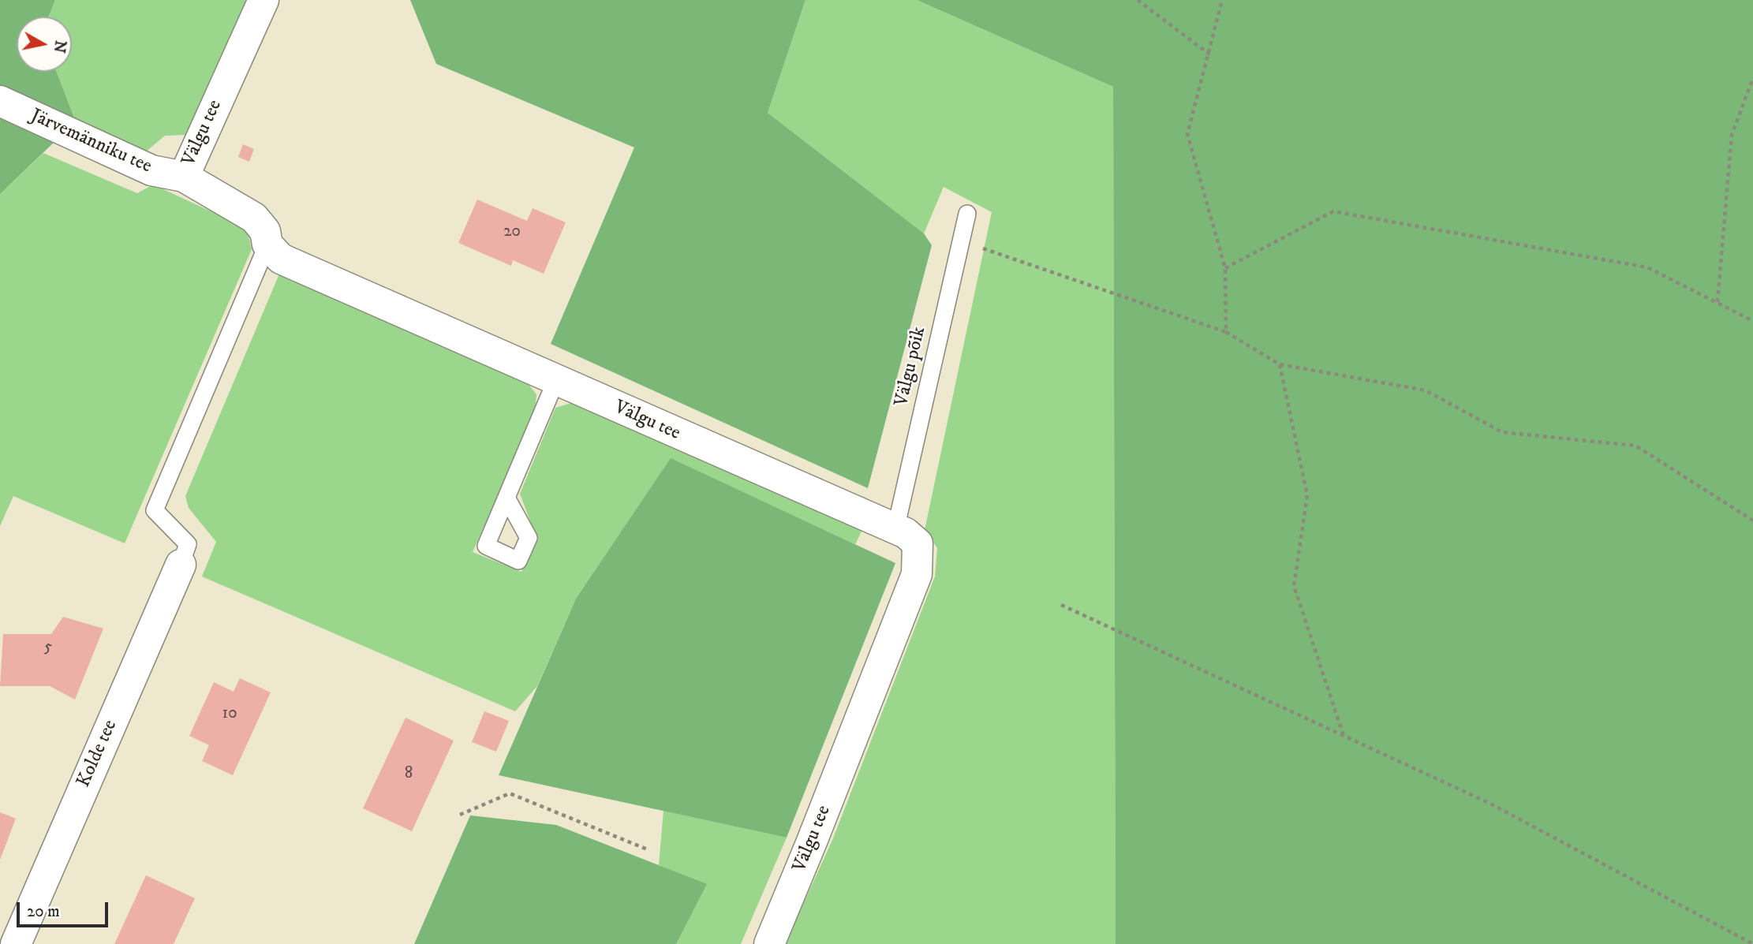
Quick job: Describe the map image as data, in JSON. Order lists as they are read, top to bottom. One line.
{"streets":{"street":["Välgu tee","Järvemänniku tee","Kolde tee"],"lane":["Välgu põik"]},"crossings":[["Välgu tee","Järvemänniku tee"],["Välgu tee","Välgu põik"]],"house_numbers":["20","5","10","8"],"scale_bar":"20 m","north":"right"}
